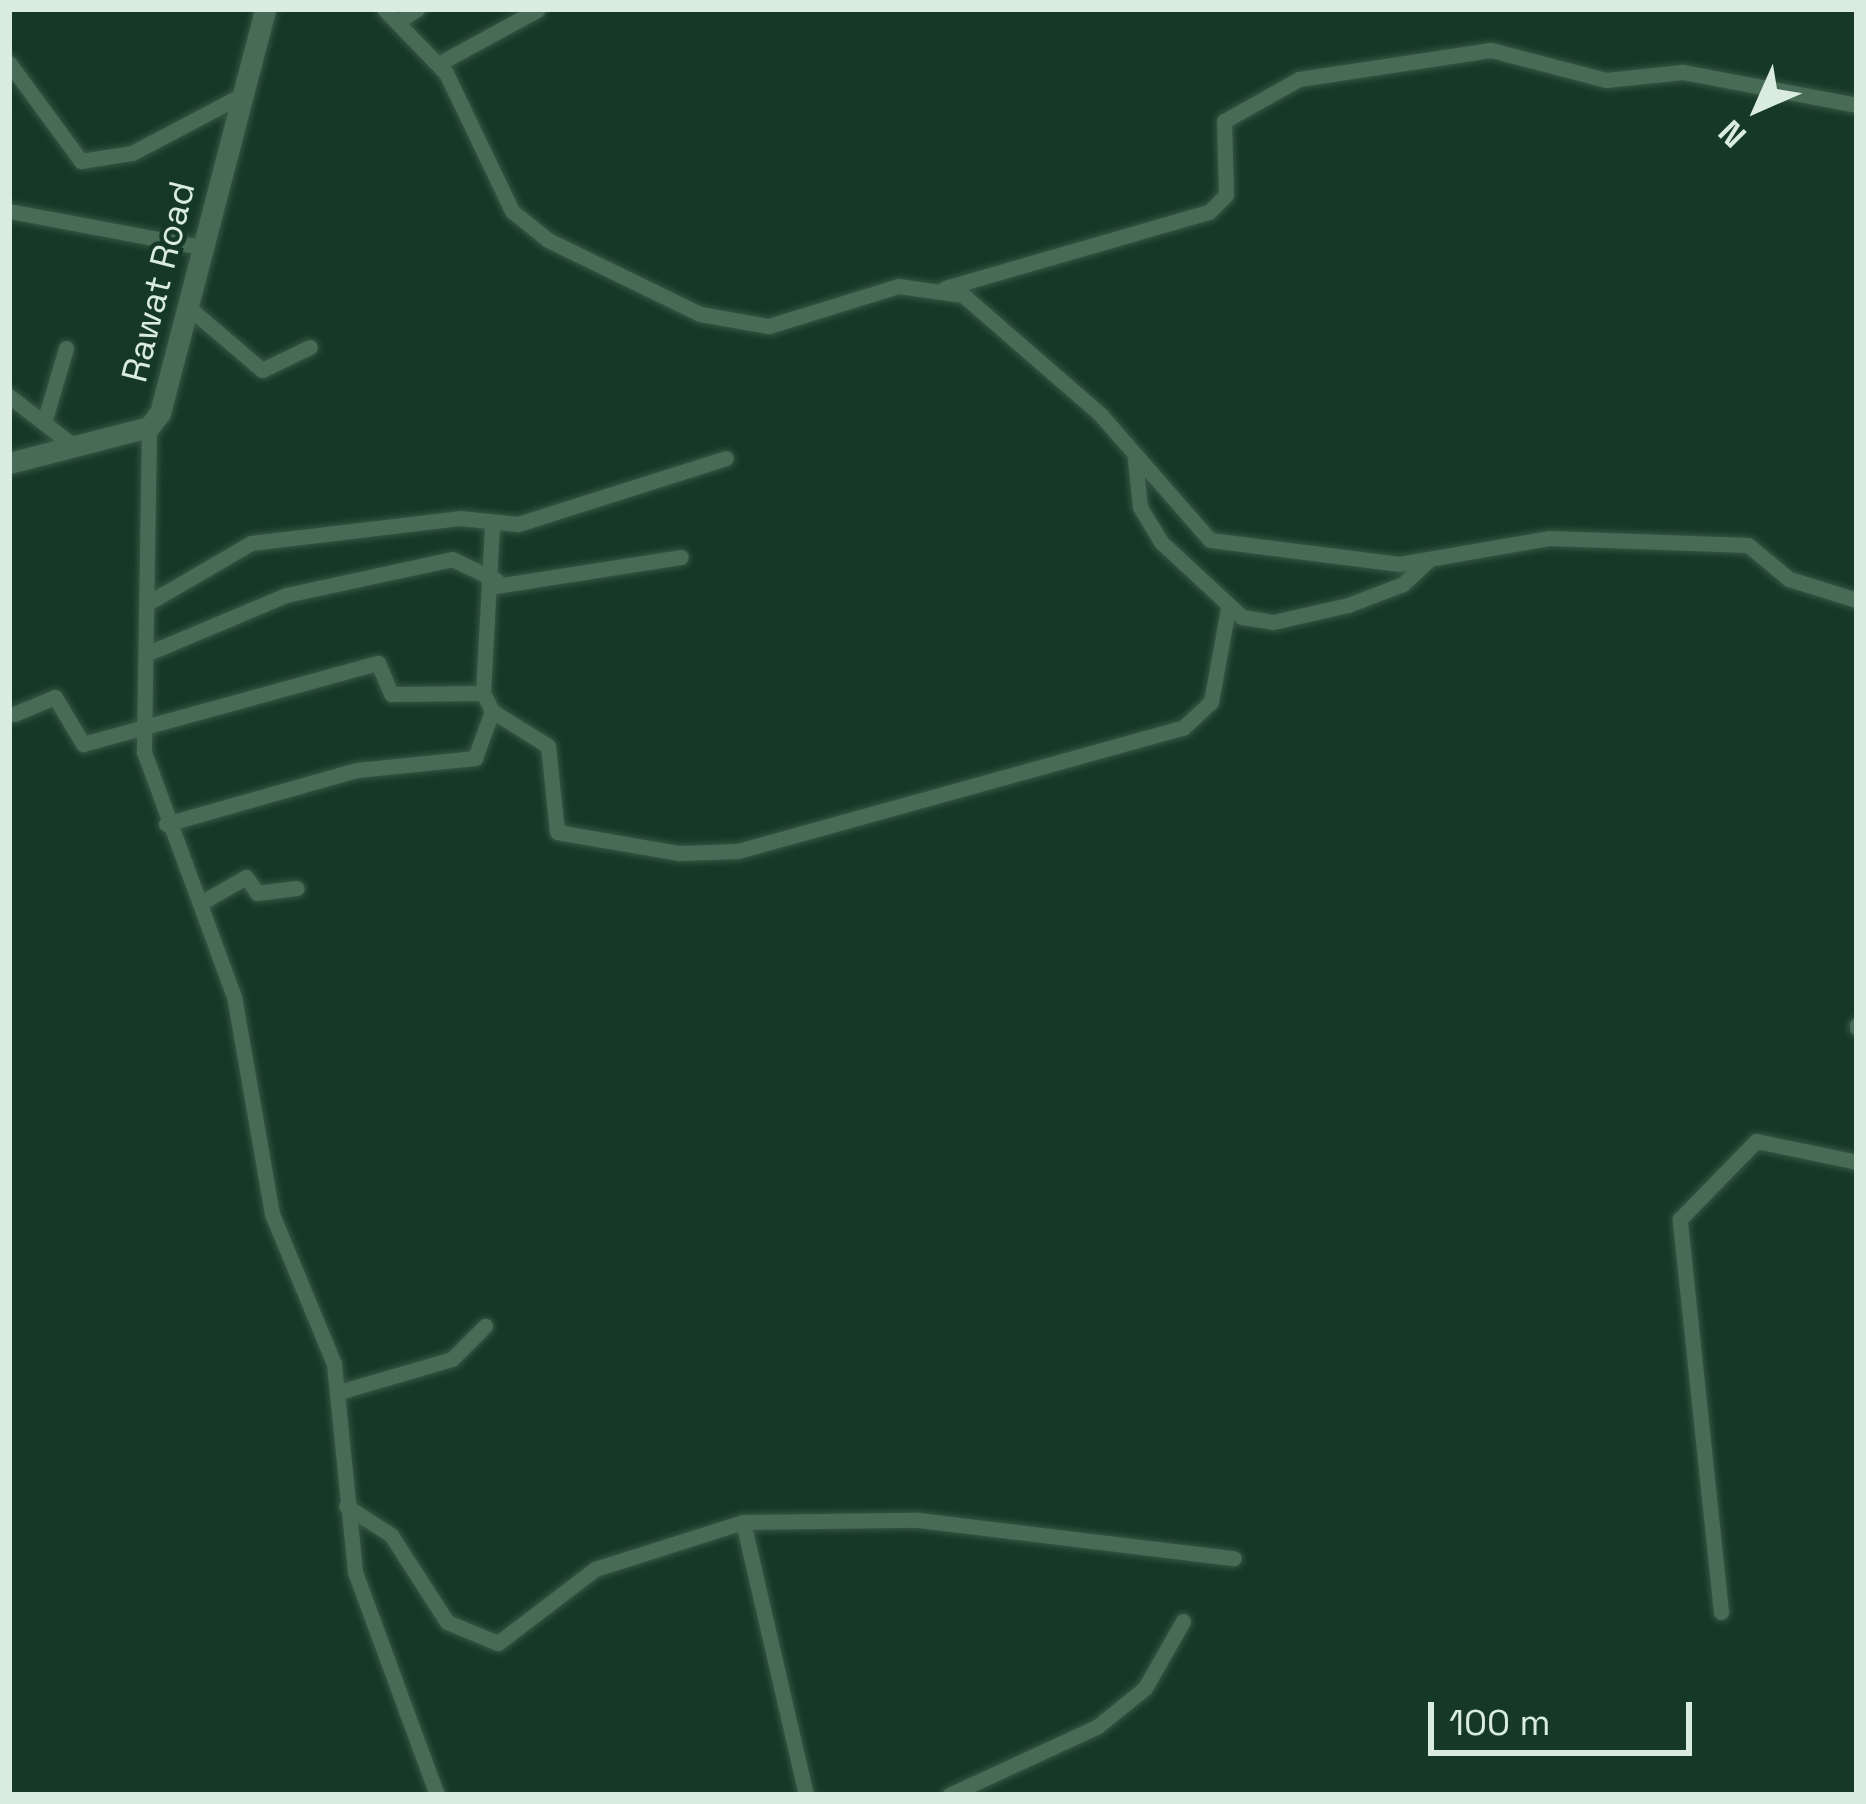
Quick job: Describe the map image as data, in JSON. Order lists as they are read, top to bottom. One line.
{"streets":{"main road":["Rawat Road"]},"scale_bar":"100 m","north":"bottom left"}
